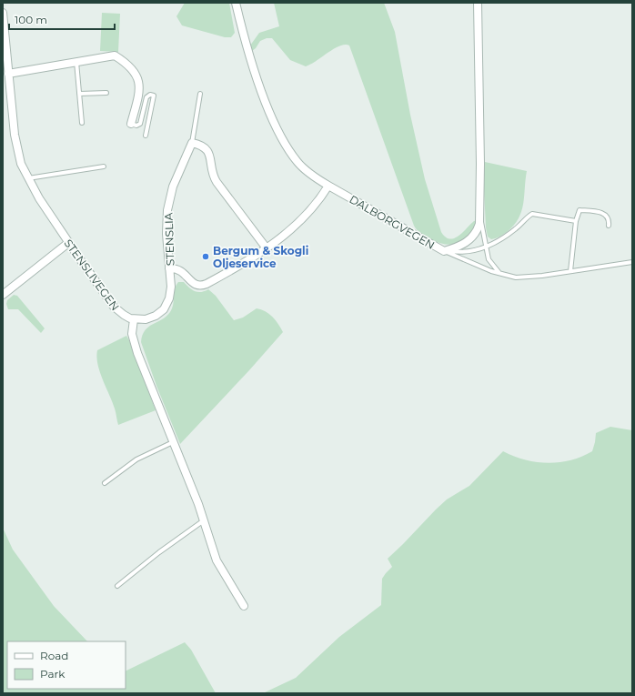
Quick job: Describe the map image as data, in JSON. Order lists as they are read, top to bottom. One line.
{"streets":{"street":["DALBORGVEGEN","STENSLIA","STENSLIVEGEN"]},"crossings":[["STENSLIA","STENSLIVEGEN"]],"places":["Bergum & Skogli Oljeservice"],"legend":["Road","Park"],"scale_bar":"100 m"}
